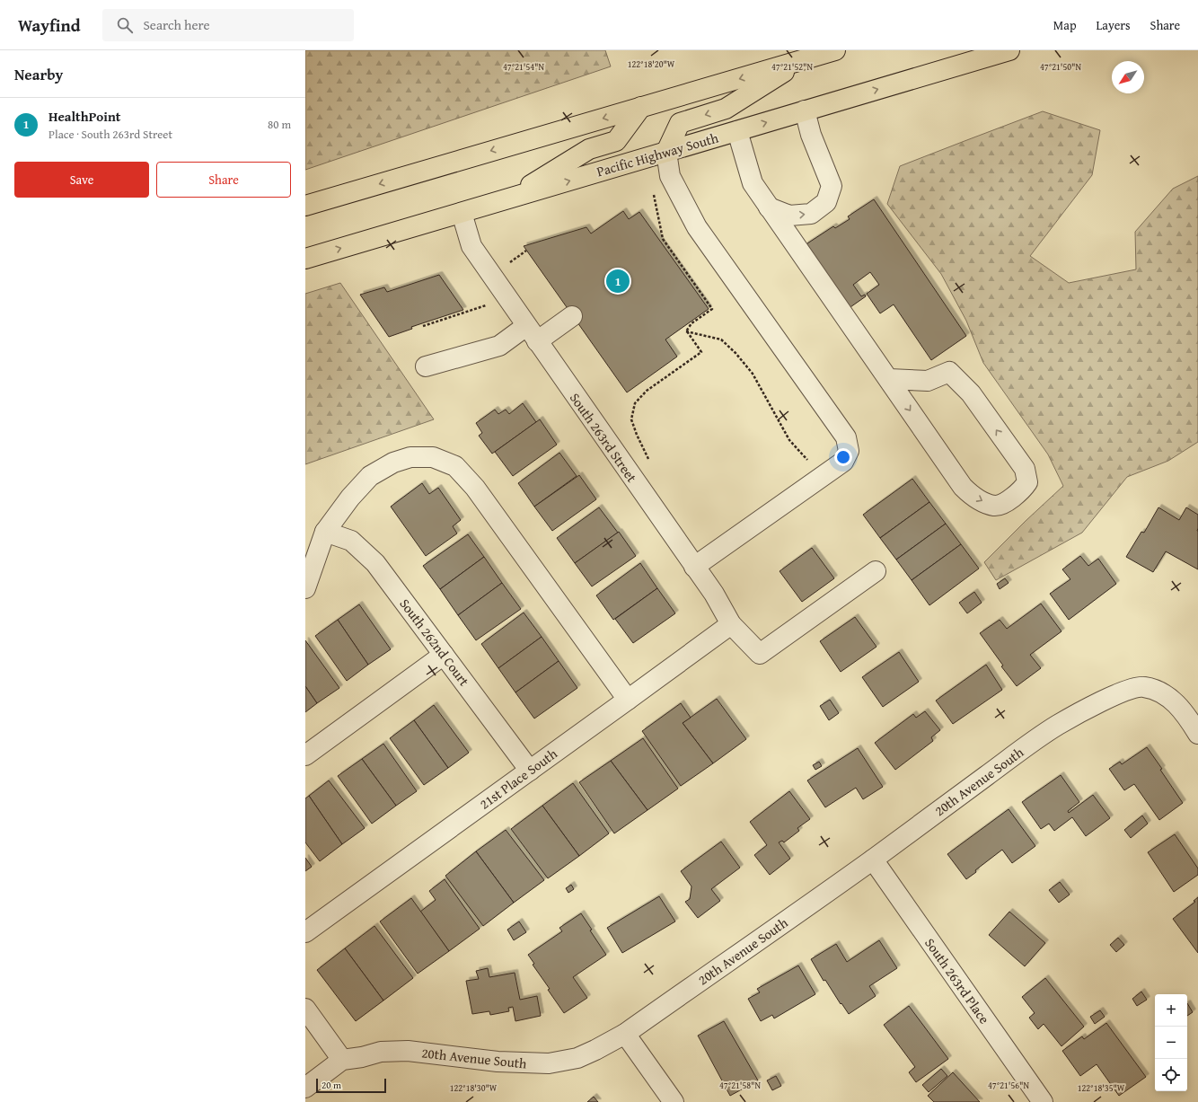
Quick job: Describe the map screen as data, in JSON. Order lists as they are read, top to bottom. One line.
{"streets":{"main road":["Pacific Highway South"],"street":["South 263rd Street","South 262nd Court","21st Place South","20th Avenue South","South 263rd Place"]},"crossings":[["Pacific Highway South","South 263rd Street"],["South 263rd Street","21st Place South"],["South 262nd Court","21st Place South"],["20th Avenue South","South 263rd Place"]],"scale_bar":"20 m","north":"bottom left","page":{"header":"Wayfind","search":"Search here","nav":["Map","Layers","Share"],"heading":"Nearby","list":[{"mark":"1","name":"HealthPoint","note":"Place · South 263rd Street","value":"80 m"}],"buttons":["Save","Share"],"pins":"1","map_buttons":["+","−"],"scale":"20 m"},"coordinates":["122°18'20\"W","47°21'54\"N","47°21'52\"N","47°21'50\"N","47°21'58\"N","47°21'56\"N","122°18'30\"W","122°18'35\"W"]}
